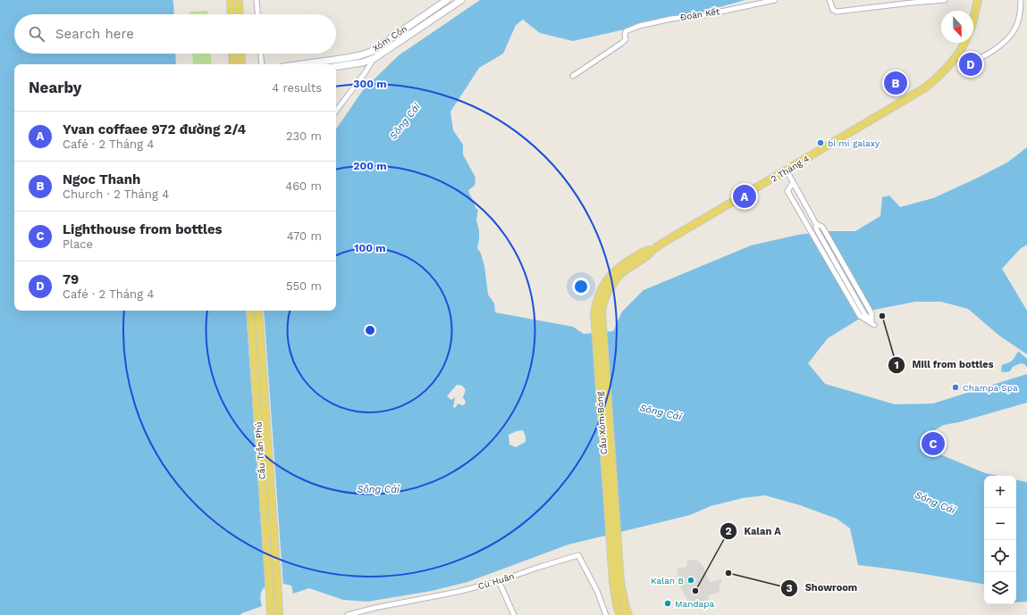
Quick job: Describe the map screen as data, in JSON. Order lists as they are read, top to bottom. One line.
{"streets":{"main road":["2 Tháng 4","Cầu Xóm Bóng","Cầu Trần Phú"],"street":["Đoàn Kết","Xóm Cồn","Cù Huân"]},"crossings":[["2 Tháng 4","Cầu Xóm Bóng"]],"water":["Sông Cái"],"places":["bi mi galaxy","Mill from bottles","Champa Spa","Showroom","Kalan B","Kalan A","Mandapa"],"north":"bottom","page":{"search":"Search here","pins":["D","B","A","C"],"heading":["Nearby","4 results"],"list":[{"mark":"A","name":"Yvan coffaee 972 đường 2/4","note":"Café · 2 Tháng 4","value":"230 m"},{"mark":"B","name":"Ngoc Thanh","note":"Church · 2 Tháng 4","value":"460 m"},{"mark":"C","name":"Lighthouse from bottles","note":"Place","value":"470 m"},{"mark":"D","name":"79","note":"Café · 2 Tháng 4","value":"550 m"}],"map_buttons":["+","−"]},"rings":["300 m","200 m","100 m"]}
